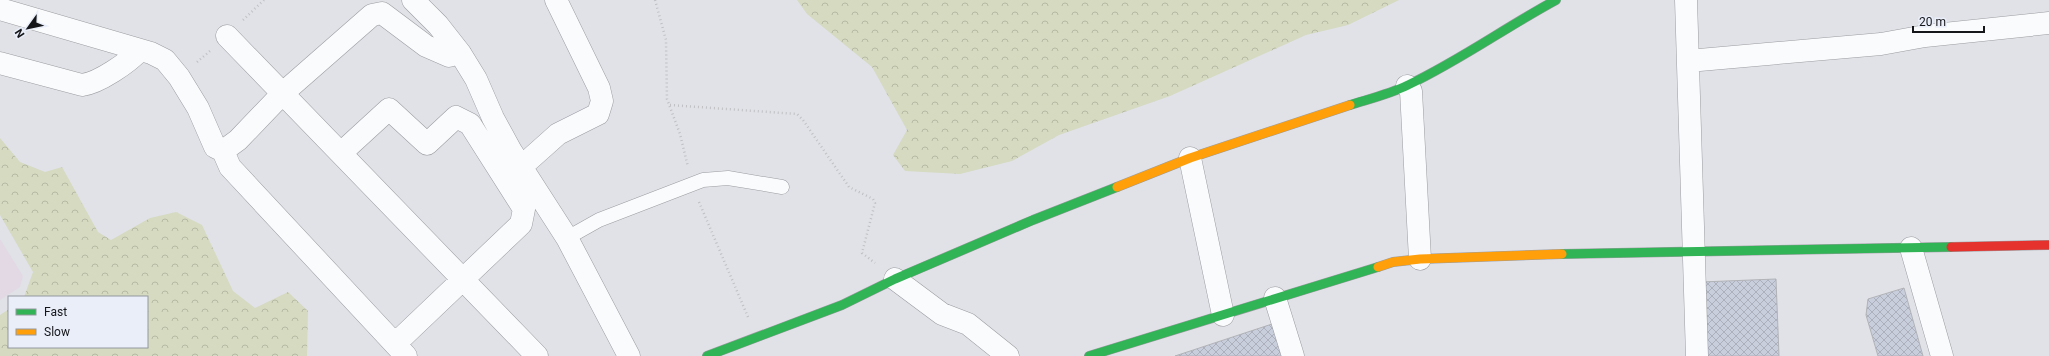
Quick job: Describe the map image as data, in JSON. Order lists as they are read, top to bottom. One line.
{"legend":["Fast","Slow"],"scale_bar":"20 m","north":"bottom left"}
